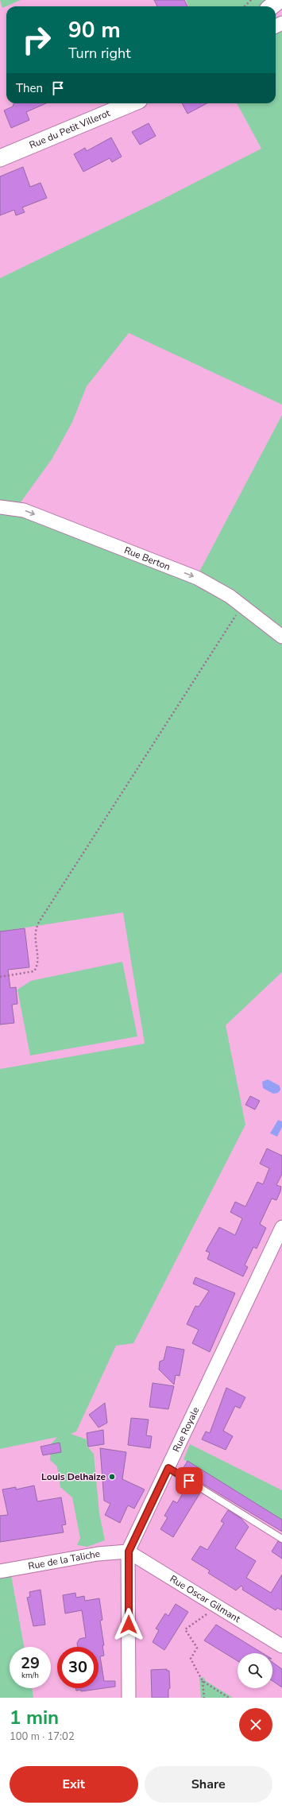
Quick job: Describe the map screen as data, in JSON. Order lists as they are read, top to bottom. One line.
{"streets":{"street":["Rue du Petit Villerot","Rue Berton","Rue Royale","Rue de la Taliche","Rue Oscar Gilmant"]},"crossings":[["Rue Royale","Rue de la Taliche"],["Rue Royale","Rue Oscar Gilmant"],["Rue de la Taliche","Rue Oscar Gilmant"]],"one_way":["Rue Berton"],"places":["Louis Delhaize"],"page":{"turn":["90 m","Turn right"],"then":"Then","speed":"29 km/h","limit":"30","heading":["1 min","100 m · 17:02"],"buttons":["Exit","Share"]}}
